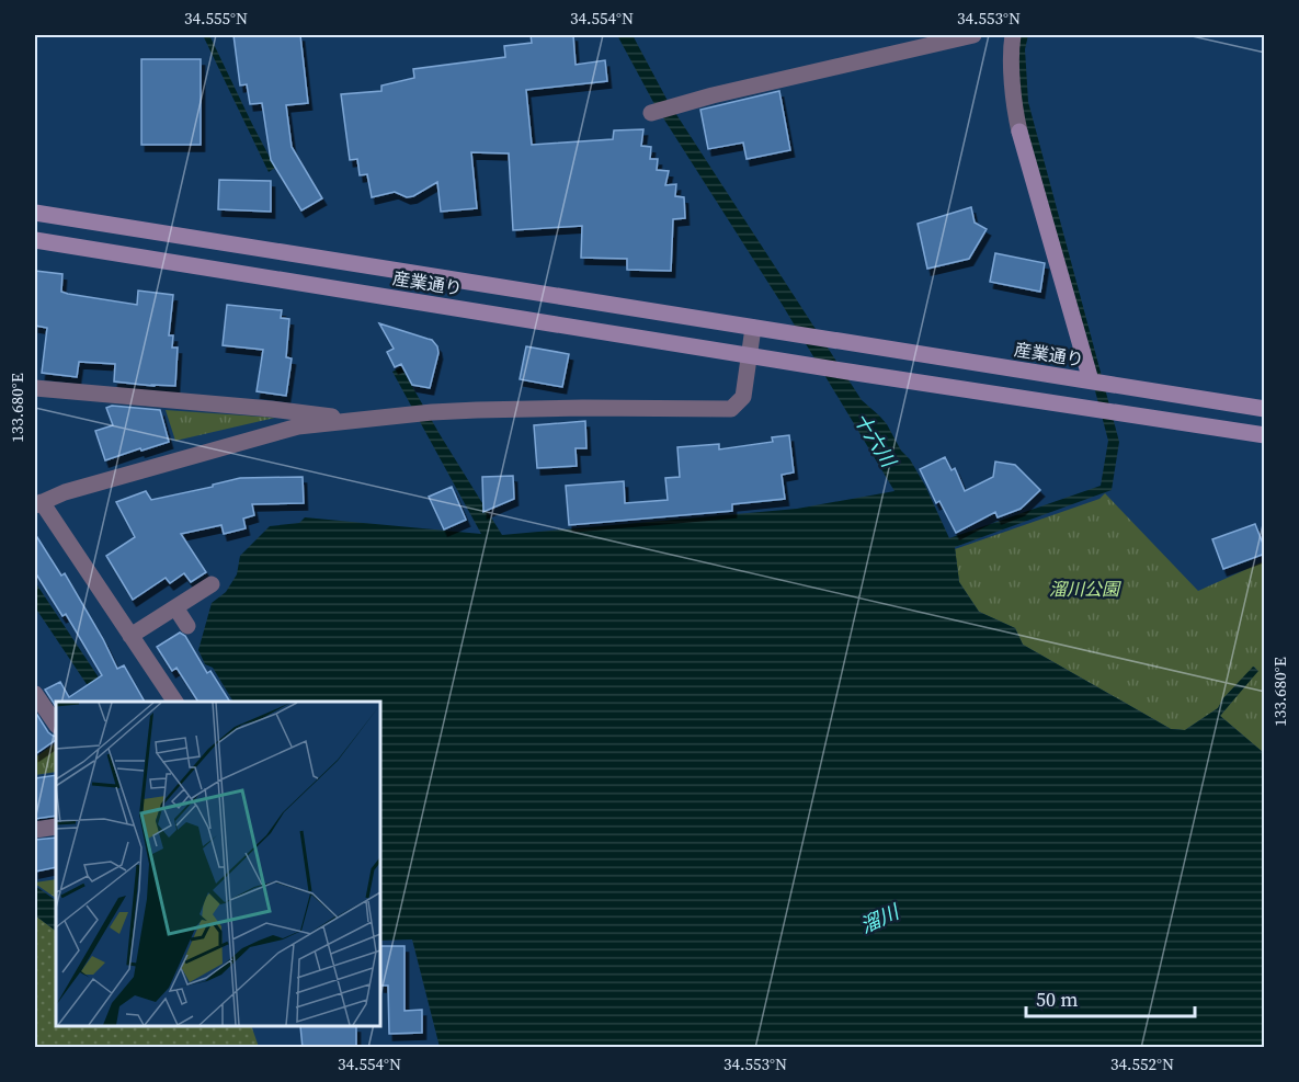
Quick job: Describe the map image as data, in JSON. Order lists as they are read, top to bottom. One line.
{"streets":{"street":["産業通り"]},"water":["十六川","溜川"],"parks":["溜川公園"],"scale_bar":"50 m","coordinates":["34.555°N","34.554°N","34.553°N","133.680°E","34.552°N"]}
